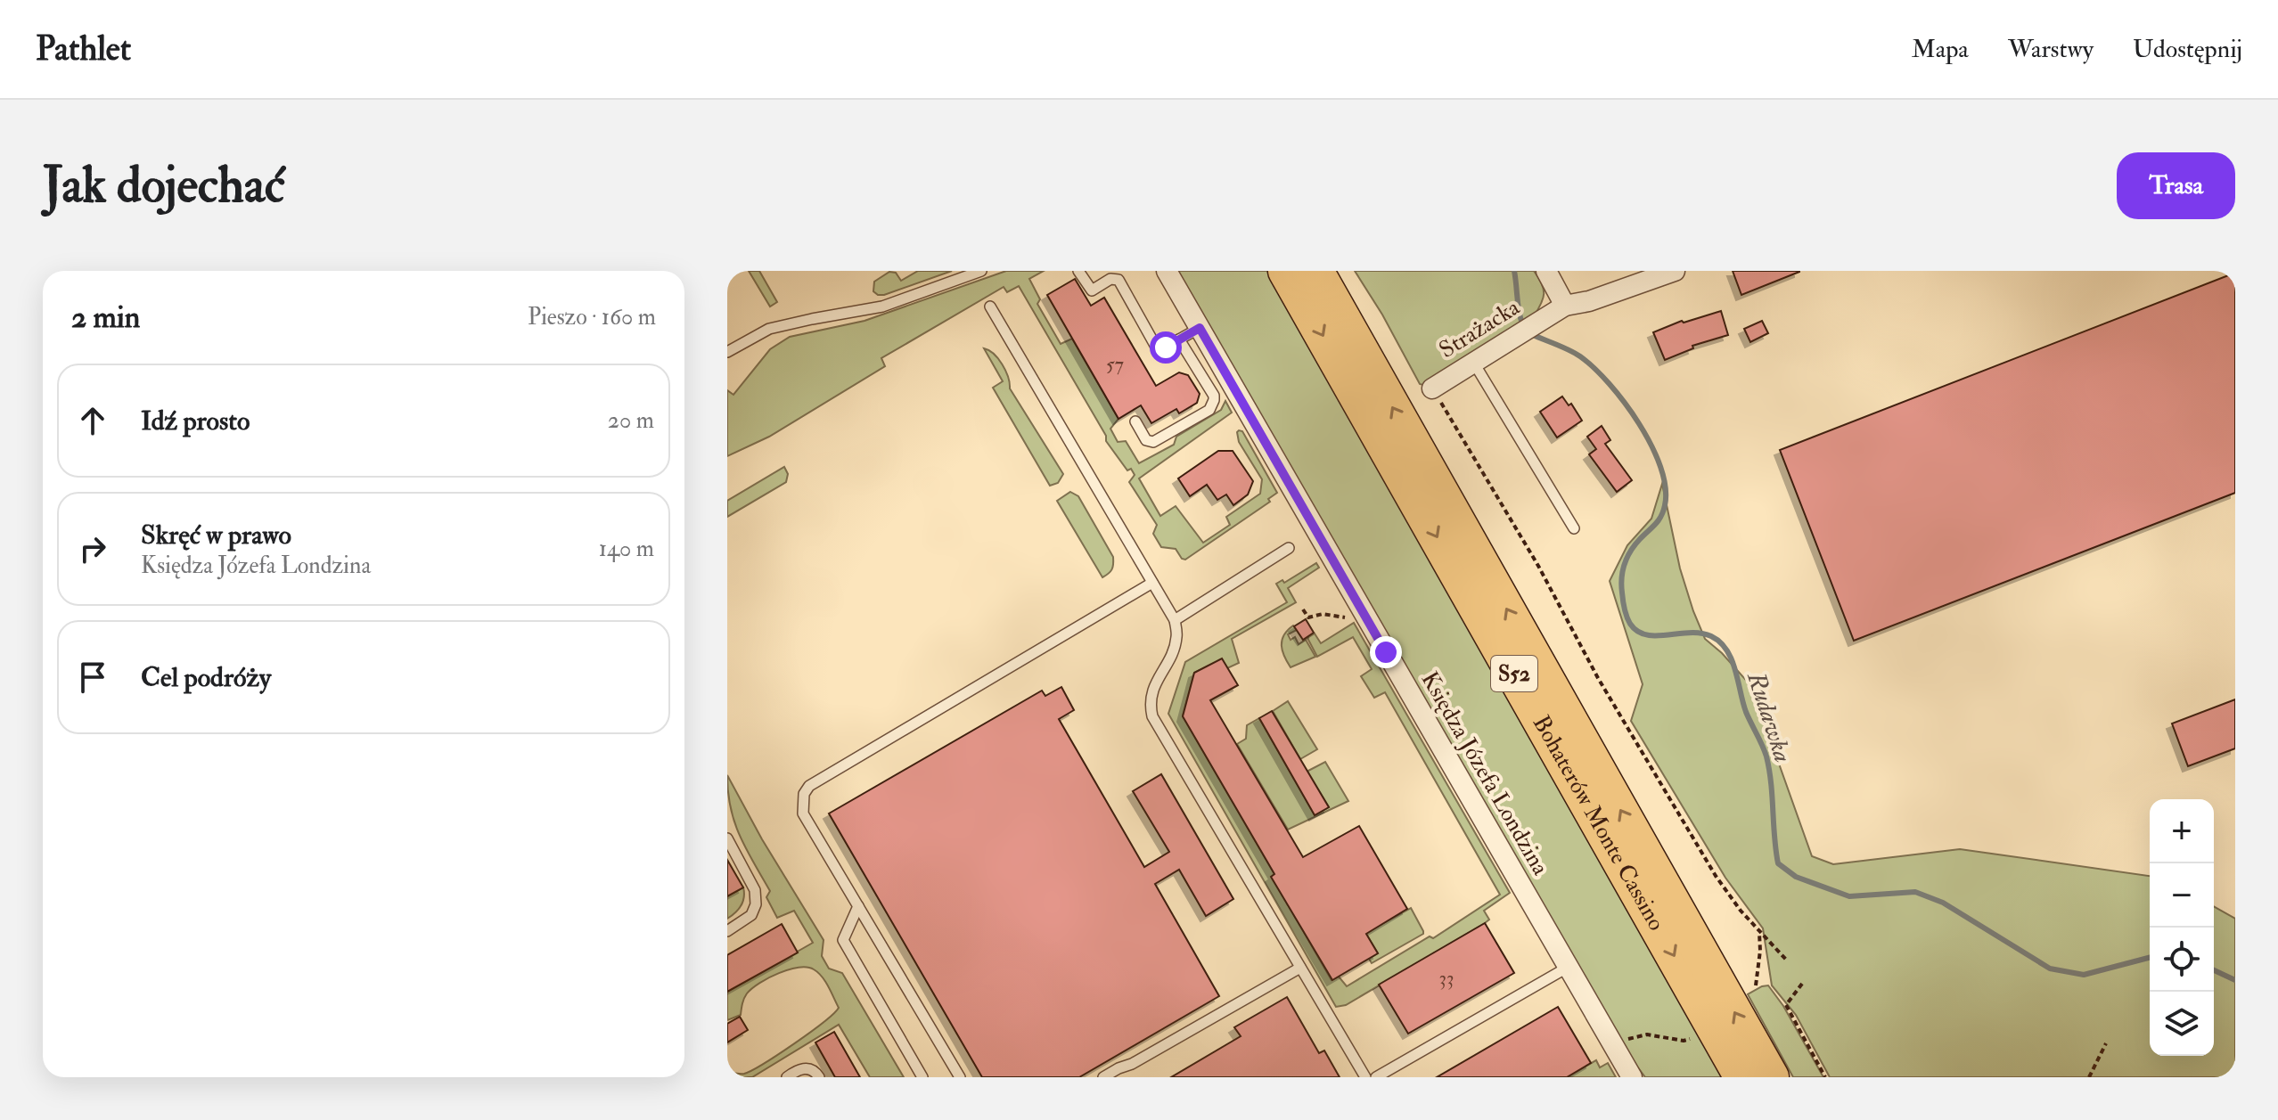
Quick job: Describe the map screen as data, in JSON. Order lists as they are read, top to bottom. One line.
{"streets":{"highway":["S52","Bohaterów Monte Cassino"],"street":["Strażacka","Księdza Józefa Londzina"]},"water":["Rudawka"],"house_numbers":["57","33"],"page":{"header":"Pathlet","nav":["Mapa","Warstwy","Udostępnij"],"buttons":"Trasa","title":"Jak dojechać","heading":["2 min","Pieszo · 160 m"],"list":[["Idź prosto","20 m"],["Skręć w prawo","Księdza Józefa Londzina","140 m"],"Cel podróży"],"map_buttons":["+","−"]}}
